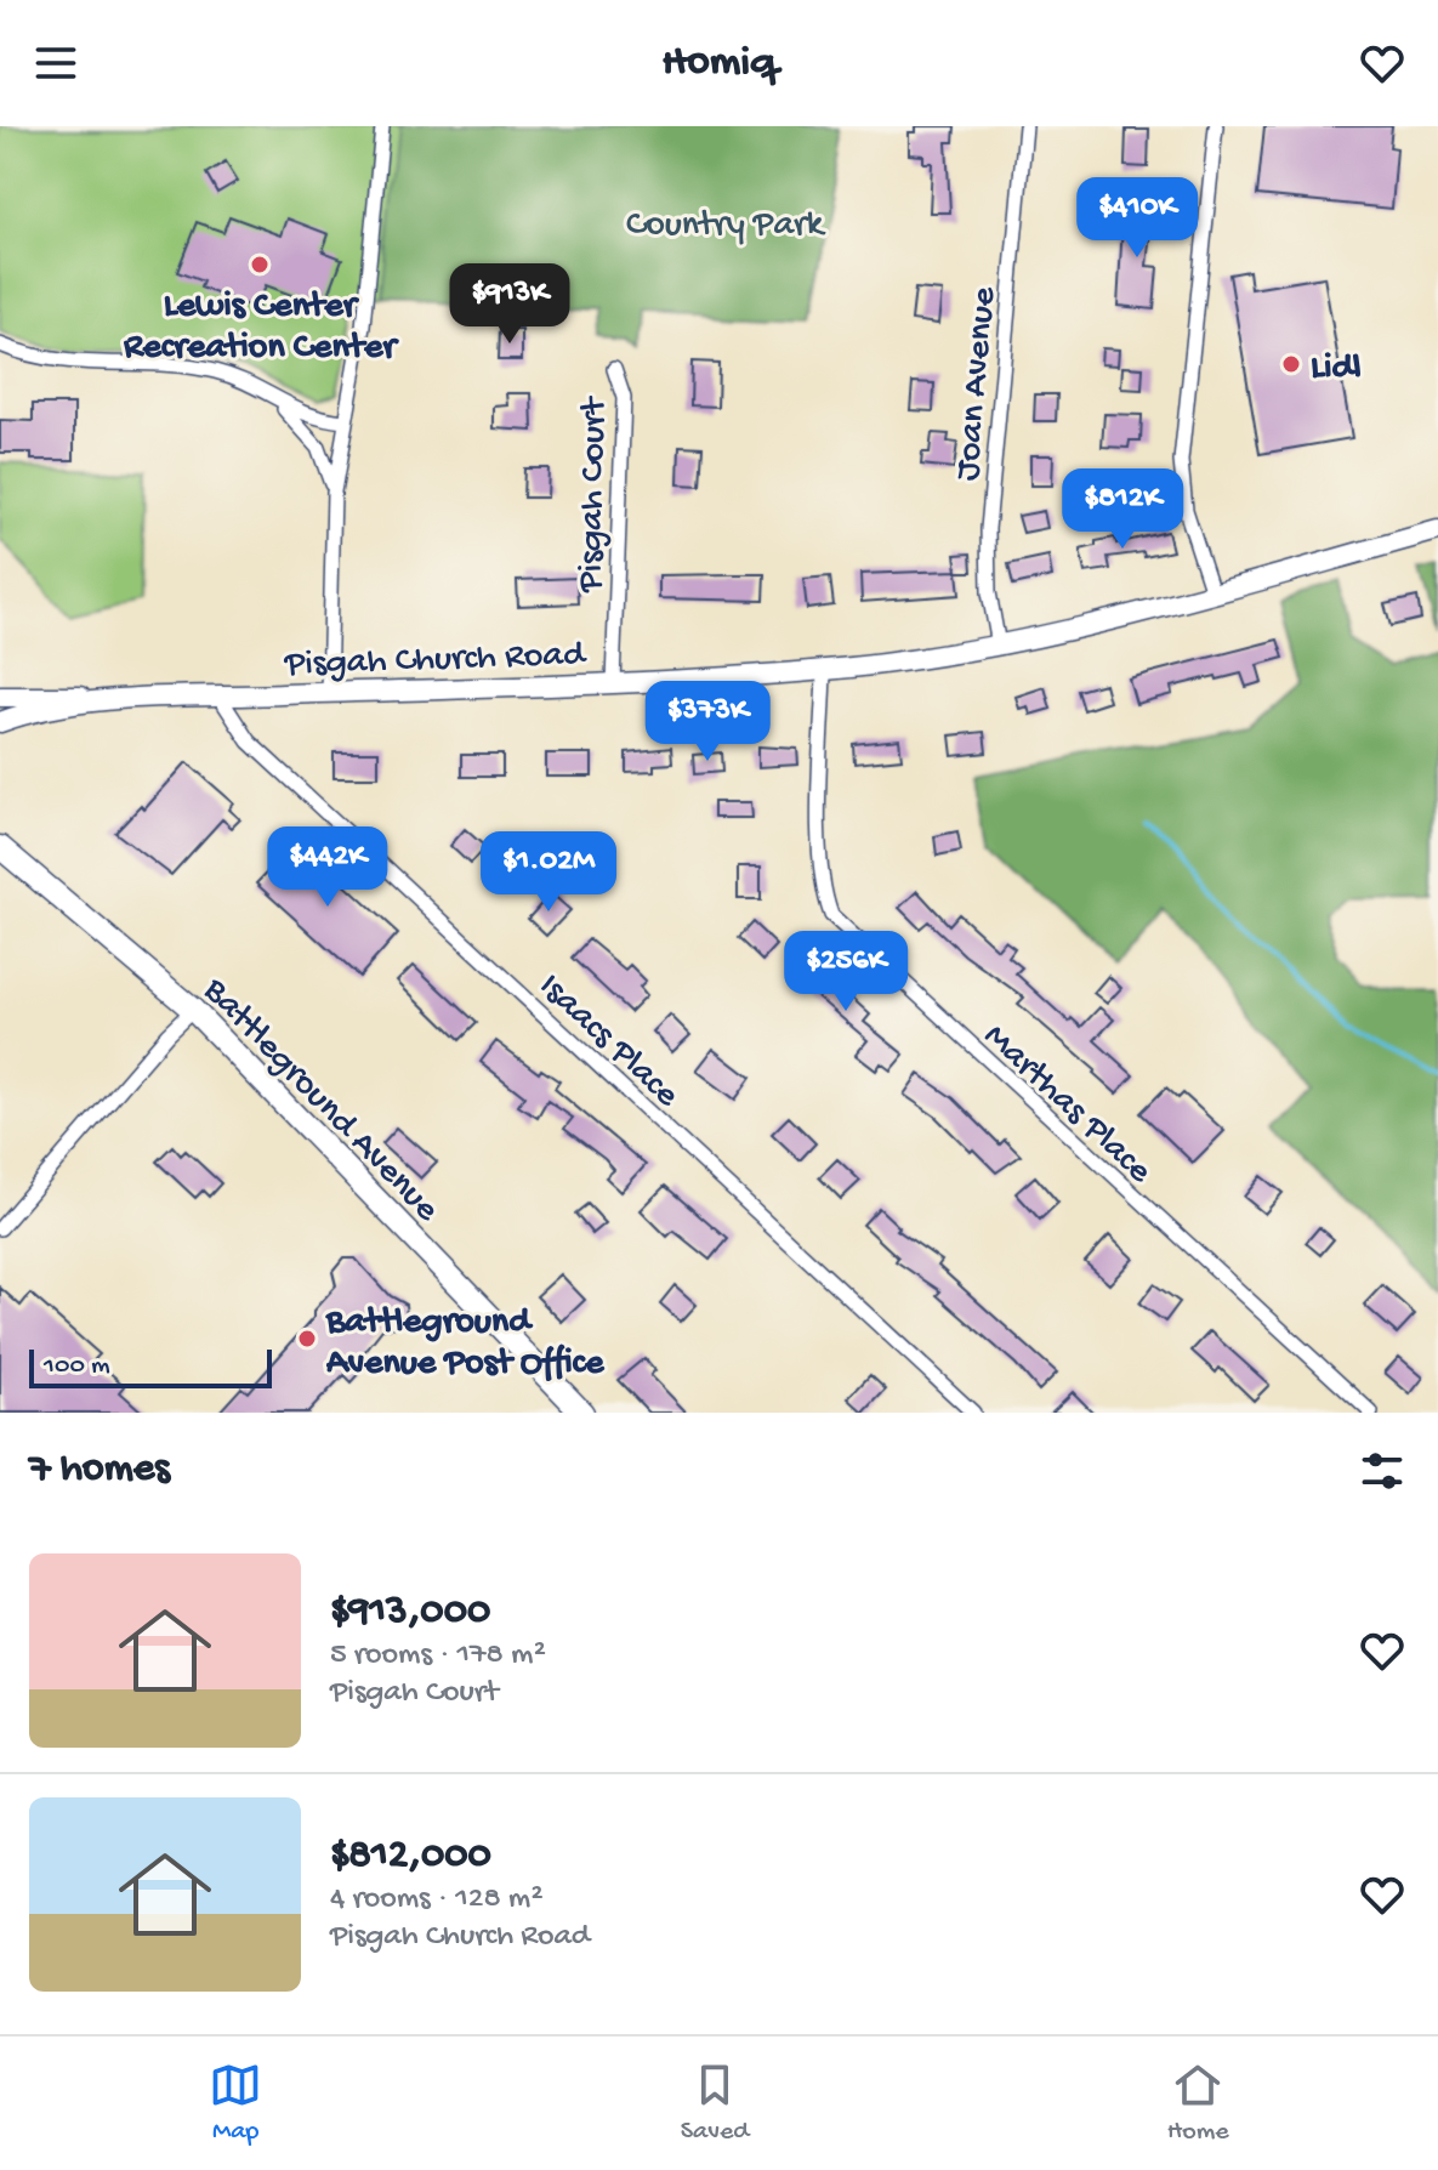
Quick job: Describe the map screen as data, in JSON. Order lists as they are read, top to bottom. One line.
{"streets":{"main road":["Pisgah Church Road","Battleground Avenue"],"street":["Joan Avenue","Pisgah Court","Isaacs Place","Marthas Place"]},"crossings":[["Joan Avenue","Pisgah Church Road"],["Pisgah Court","Pisgah Church Road"],["Pisgah Church Road","Isaacs Place"],["Pisgah Church Road","Marthas Place"]],"parks":["Country Park"],"places":["Lewis Center Recreation Center","Lidl","Battleground Avenue Post Office"],"scale_bar":"100 m","page":{"header":"Homiq","price":["$410K","$913K","$812K","$373K","$442K","$1.02M","$256K"],"scale":"100 m","heading":"7 homes","list":[{"name":"$913,000","note":"5 rooms · 178 m² · Pisgah Court"},{"name":"$812,000","note":"4 rooms · 128 m² · Pisgah Church Road"}],"tabs":["Map","Saved","Home"]}}
